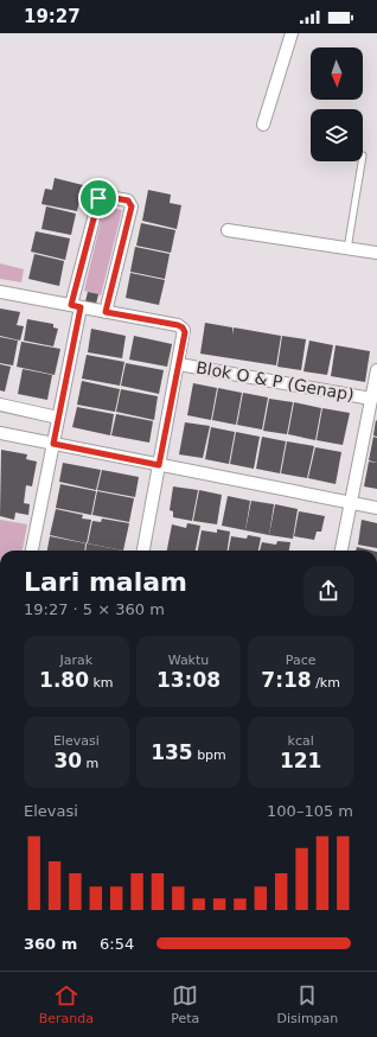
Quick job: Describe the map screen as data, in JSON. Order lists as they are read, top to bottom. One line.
{"streets":{"street":["Blok O & P (Genap)"]},"north":"bottom","page":{"status":"19:27","heading":["Lari malam","19:27 · 5 × 360 m"],"stats":[["Jarak","1.80 km"],["Waktu","13:08"],["Pace","7:18 /km"],["Elevasi","30 m"],["135 bpm"],["kcal","121"]],"chart":["Elevasi","100–105 m"],"list":[{"name":"360 m","note":"6:54"}],"tabs":["Beranda","Peta","Disimpan"]}}
